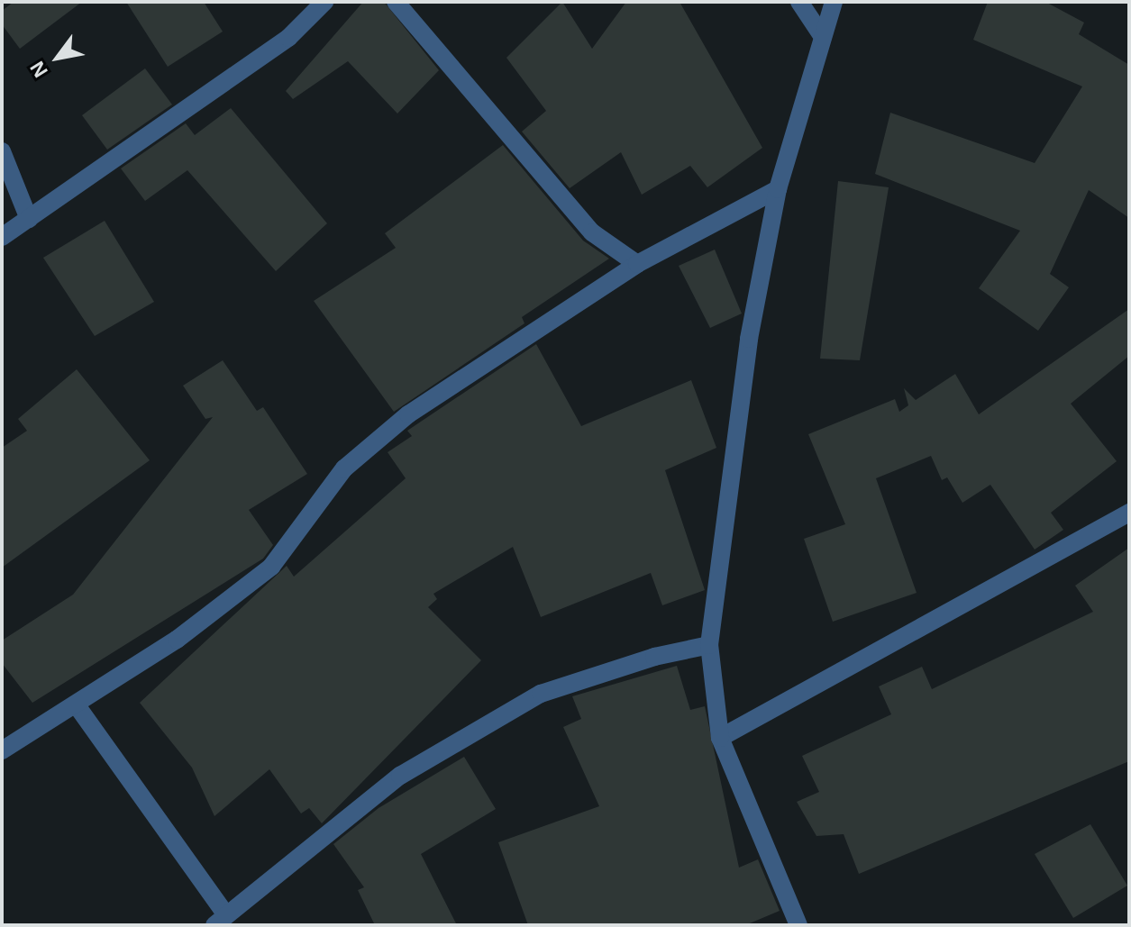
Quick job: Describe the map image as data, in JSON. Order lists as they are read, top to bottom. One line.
{"north":"bottom left"}
